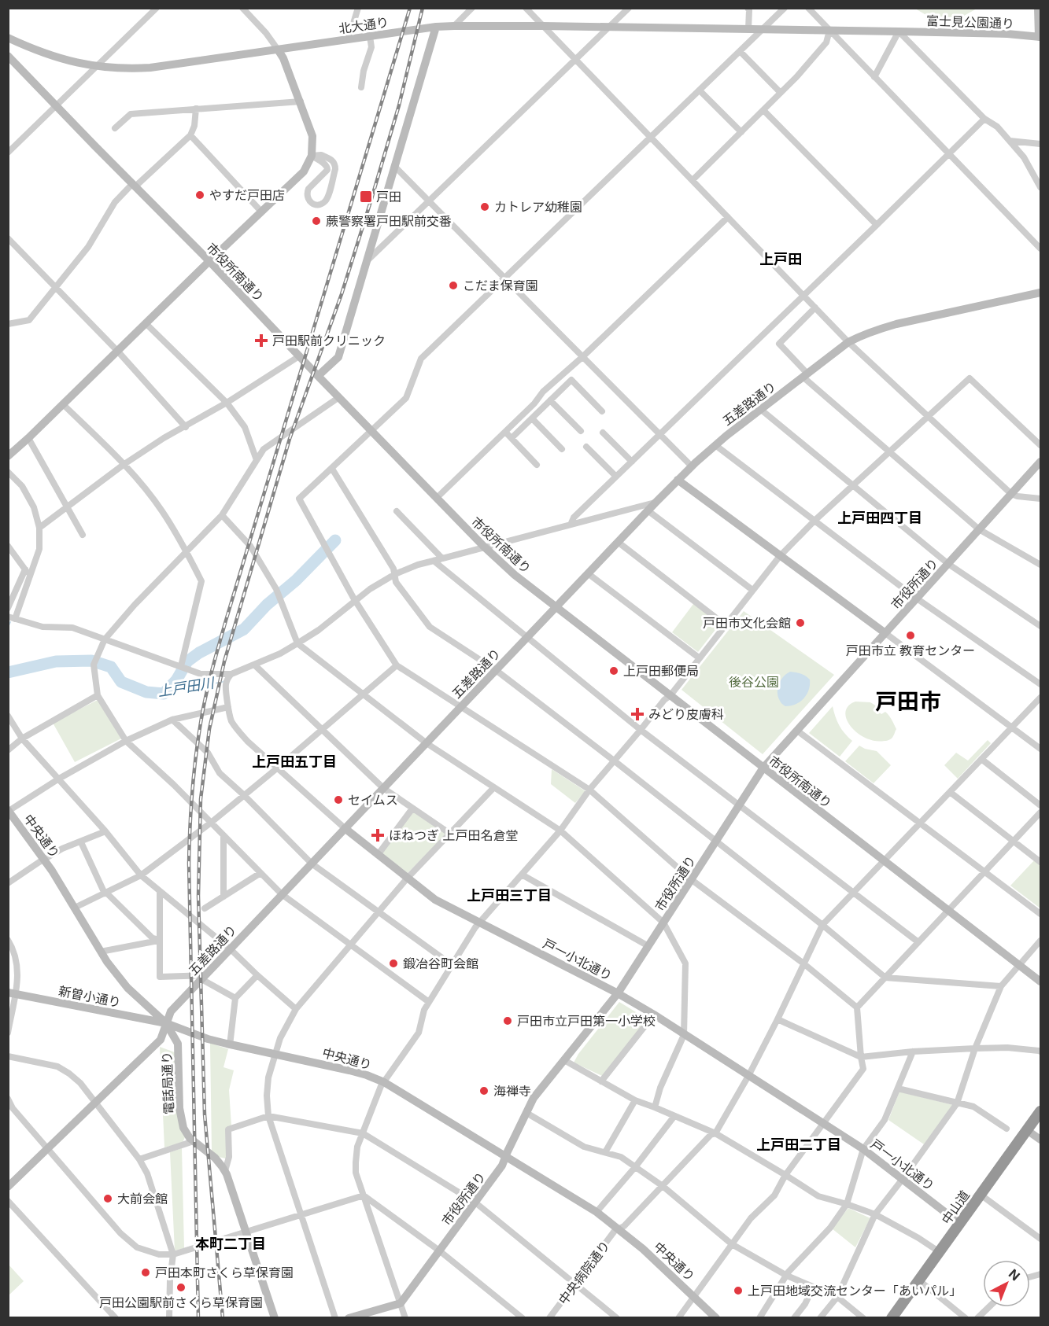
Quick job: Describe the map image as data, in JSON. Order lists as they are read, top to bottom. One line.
{"streets":{"highway":["中山道"],"street":["富士見公園通り","北大通り","市役所南通り","五差路通り","市役所通り","中央通り","戸一小北通り","新曽小通り","電話局通り","中央病院通り"]},"crossings":[["富士見公園通り","北大通り"],["市役所南通り","五差路通り"],["市役所南通り","市役所通り"],["市役所南通り","中央病院通り"],["五差路通り","中央通り"],["五差路通り","戸一小北通り"],["五差路通り","新曽小通り"],["五差路通り","電話局通り"],["市役所通り","中央通り"],["市役所通り","戸一小北通り"],["中央通り","新曽小通り"],["中央通り","電話局通り"],["中央通り","中央病院通り"],["戸一小北通り","中山道"],["戸一小北通り","中央病院通り"],["新曽小通り","電話局通り"]],"districts":["上戸田","上戸田四丁目","戸田市","上戸田五丁目","上戸田三丁目","上戸田二丁目","本町二丁目"],"water":["上戸田川"],"parks":["後谷公園"],"places":{"other":["やすだ戸田店","カトレア幼稚園","蕨警察署戸田駅前交番","こだま保育園","戸田市文化会館","戸田市立 教育センター","上戸田郵便局","セイムス","鍛冶谷町会館","戸田市立戸田第一小学校","海禅寺","大前会館","戸田本町さくら草保育園","戸田公園駅前さくら草保育園","上戸田地域交流センター「あいパル」"],"transit":["戸田"],"health":["戸田駅前クリニック","みどり皮膚科","ほねつぎ 上戸田名倉堂"]},"north":"top right"}
